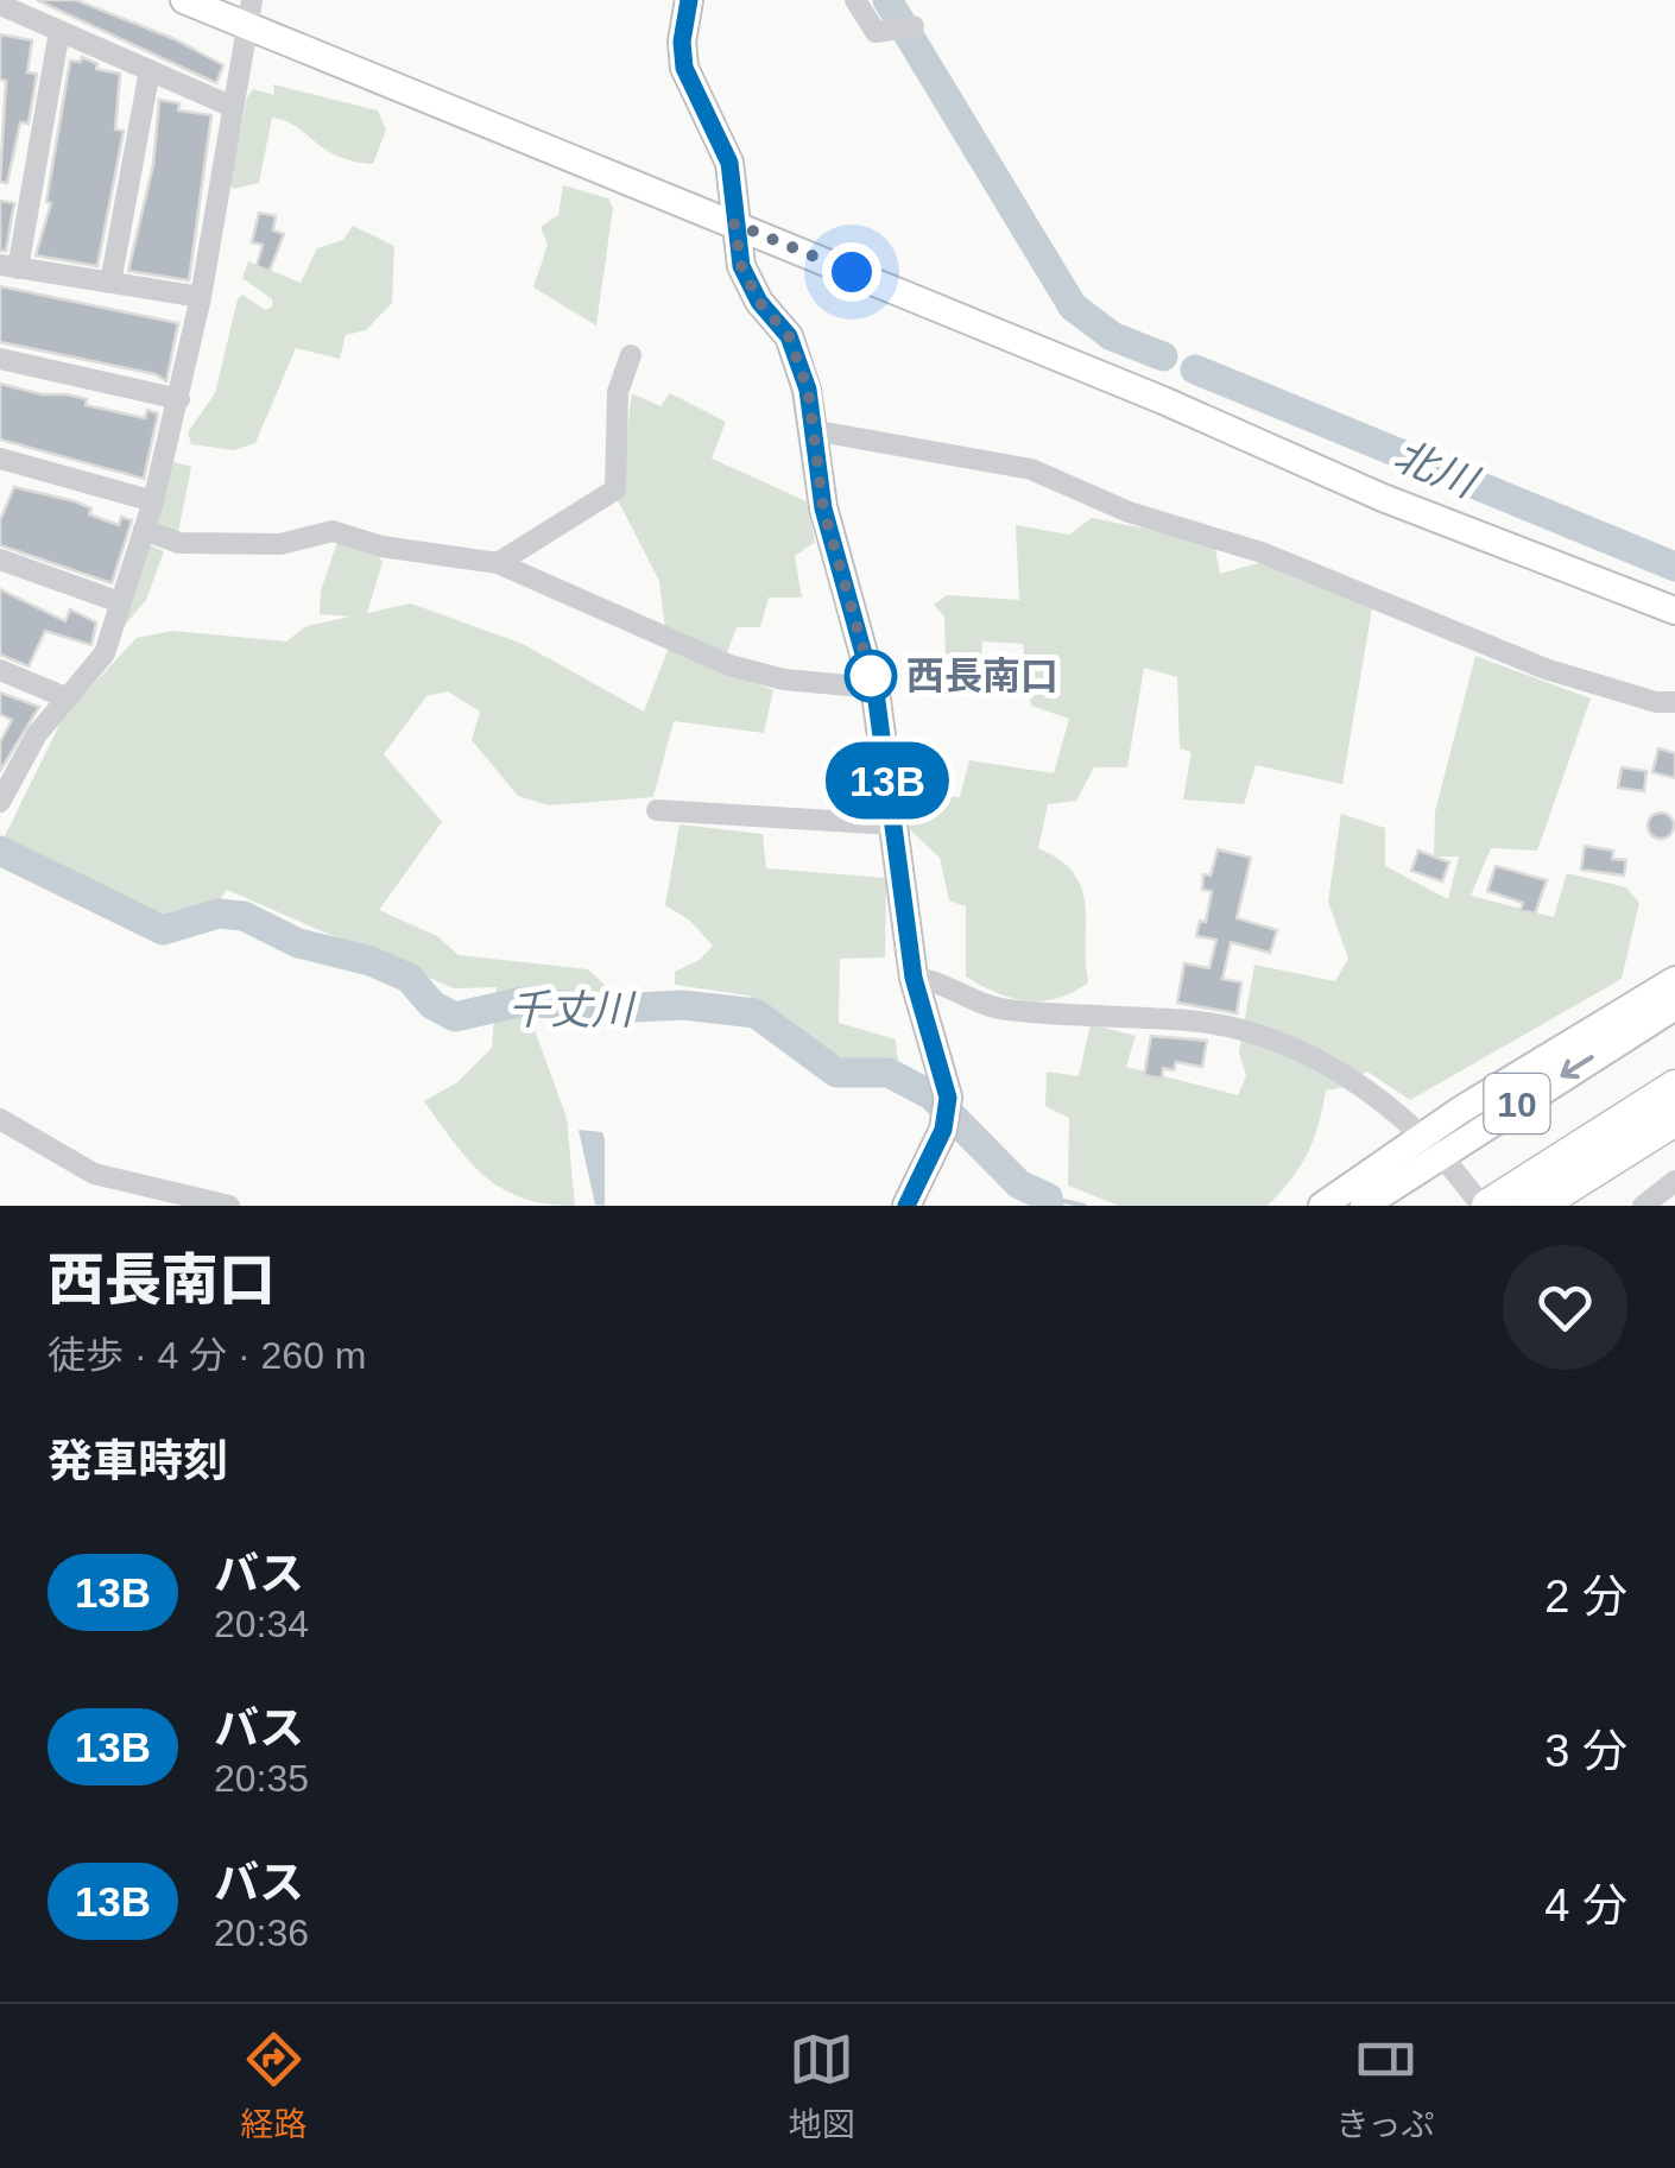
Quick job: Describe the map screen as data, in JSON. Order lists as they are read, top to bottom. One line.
{"streets":{"main road":["10"]},"water":["北川","千丈川"],"places":["西長南口"],"lines":["bus line 13B"],"page":{"on_map":"13B","heading":[["西長南口","徒歩 · 4 分 · 260 m"],"発車時刻"],"list":[{"mark":"13B","name":"バス","note":"20:34","value":"2 分"},{"mark":"13B","name":"バス","note":"20:35","value":"3 分"},{"mark":"13B","name":"バス","note":"20:36","value":"4 分"}],"tabs":["経路","地図","きっぷ"]}}
